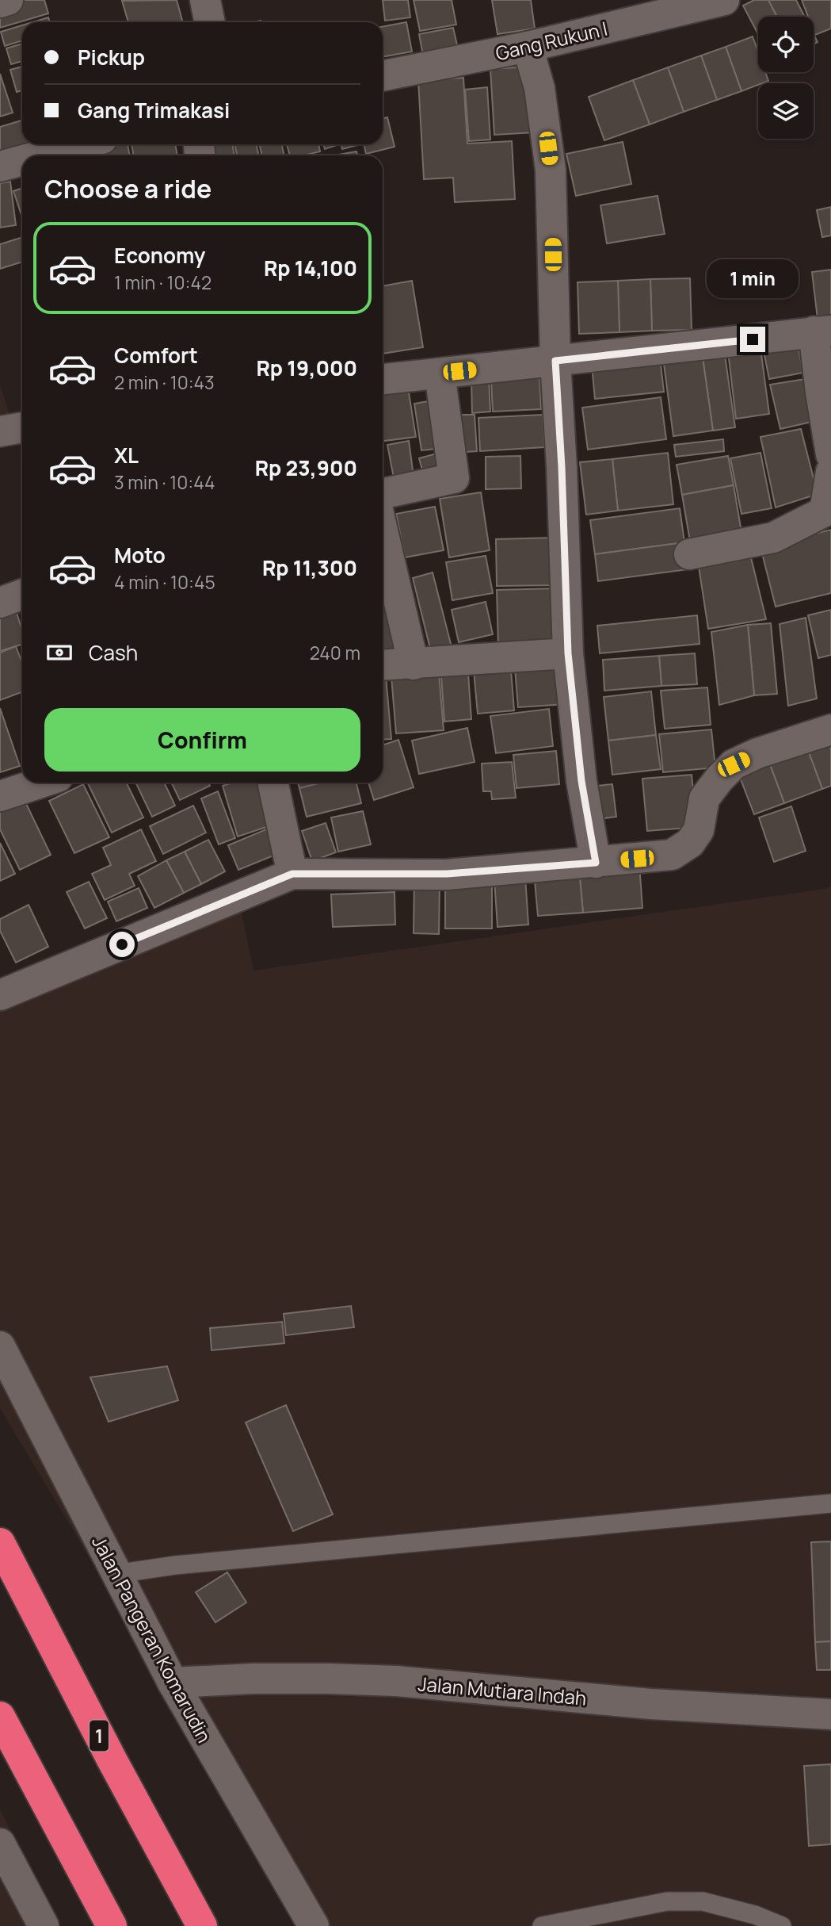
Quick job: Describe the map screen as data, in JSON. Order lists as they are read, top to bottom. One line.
{"streets":{"highway":["1"],"street":["Gang Rukun I","Jalan Pangeran Komarudin","Jalan Mutiara Indah"]},"crossings":[["Jalan Pangeran Komarudin","Jalan Mutiara Indah"]],"page":{"banner":["Pickup","Gang Trimakasi"],"heading":"Choose a ride","list":[{"name":"Economy","note":"1 min · 10:42","value":"Rp 14,100"},{"name":"Comfort","note":"2 min · 10:43","value":"Rp 19,000"},{"name":"XL","note":"3 min · 10:44","value":"Rp 23,900"},{"name":"Moto","note":"4 min · 10:45","value":"Rp 11,300"}],"bubble":"1 min","pay":["Cash","240 m"],"buttons":"Confirm"}}
